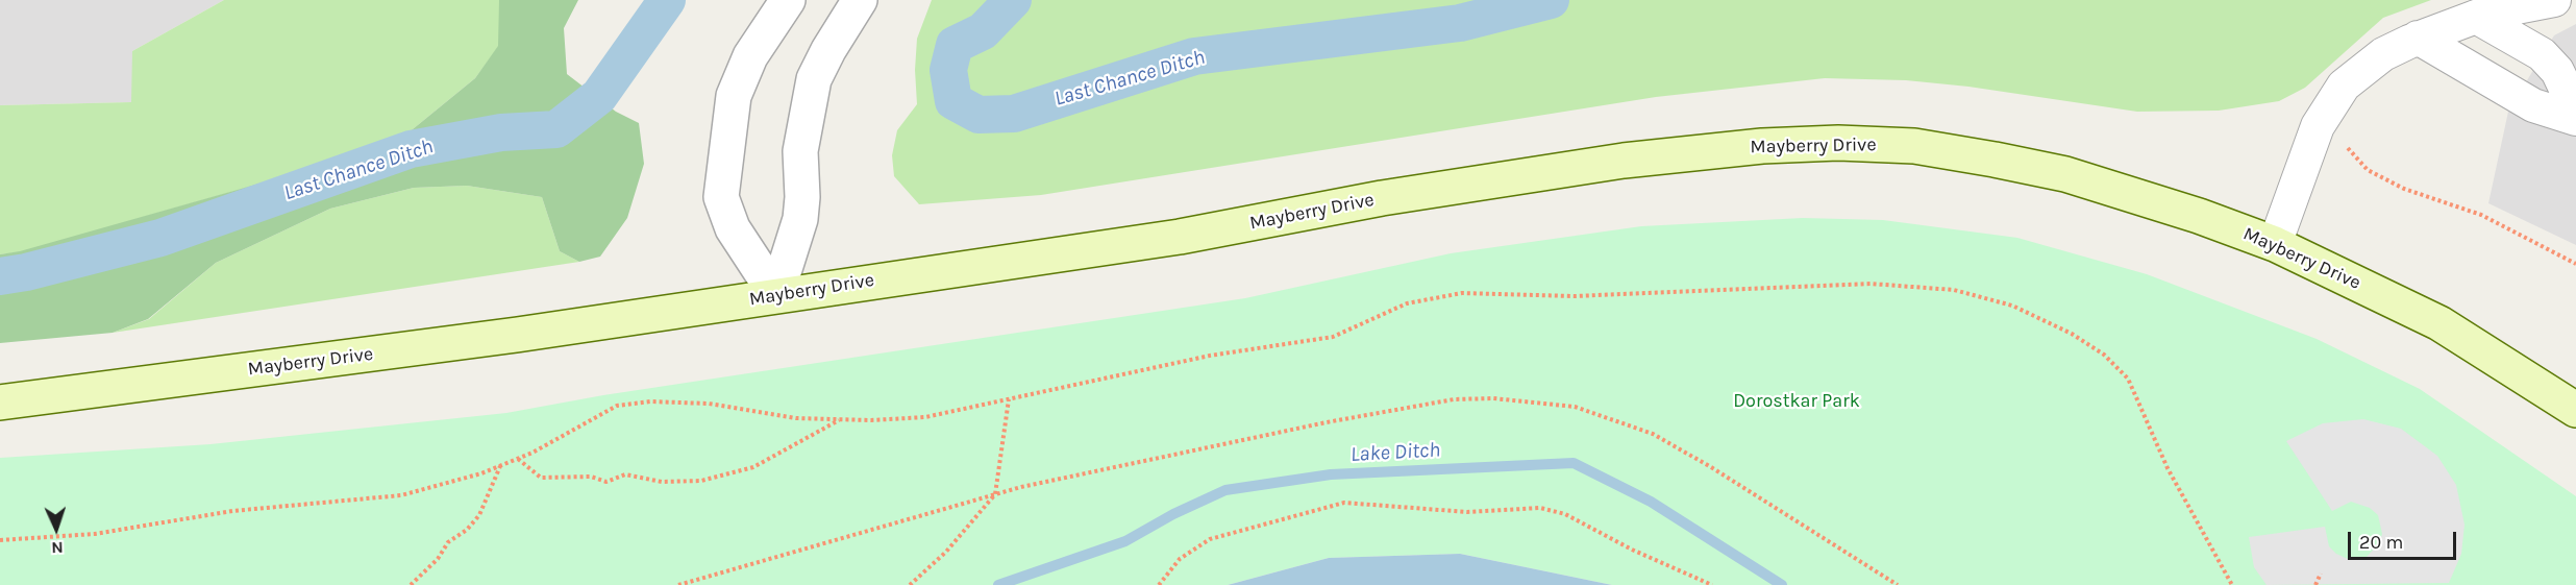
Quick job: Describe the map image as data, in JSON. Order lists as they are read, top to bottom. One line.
{"streets":{"main road":["Mayberry Drive"]},"water":["Last Chance Ditch","Lake Ditch"],"parks":["Dorostkar Park"],"scale_bar":"20 m","north":"bottom"}
